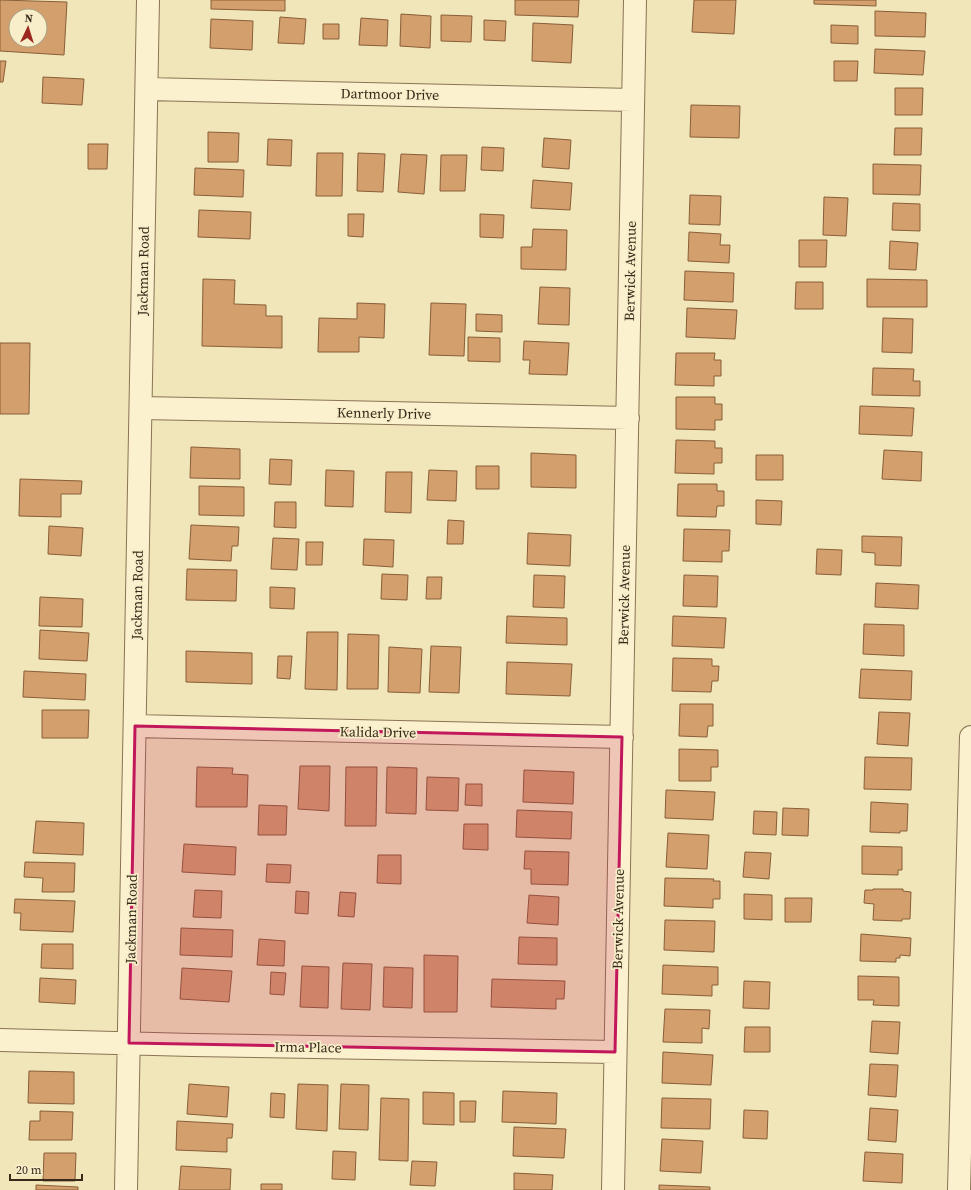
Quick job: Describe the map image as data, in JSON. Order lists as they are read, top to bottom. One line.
{"streets":{"street":["Dartmoor Drive","Jackman Road","Berwick Avenue","Kennerly Drive","Kalida Drive","Irma Place"]},"crossings":[["Dartmoor Drive","Jackman Road"],["Dartmoor Drive","Berwick Avenue"],["Jackman Road","Kennerly Drive"],["Jackman Road","Kalida Drive"],["Jackman Road","Irma Place"],["Berwick Avenue","Kennerly Drive"],["Berwick Avenue","Kalida Drive"],["Berwick Avenue","Irma Place"]],"scale_bar":"20 m","north":"top"}
